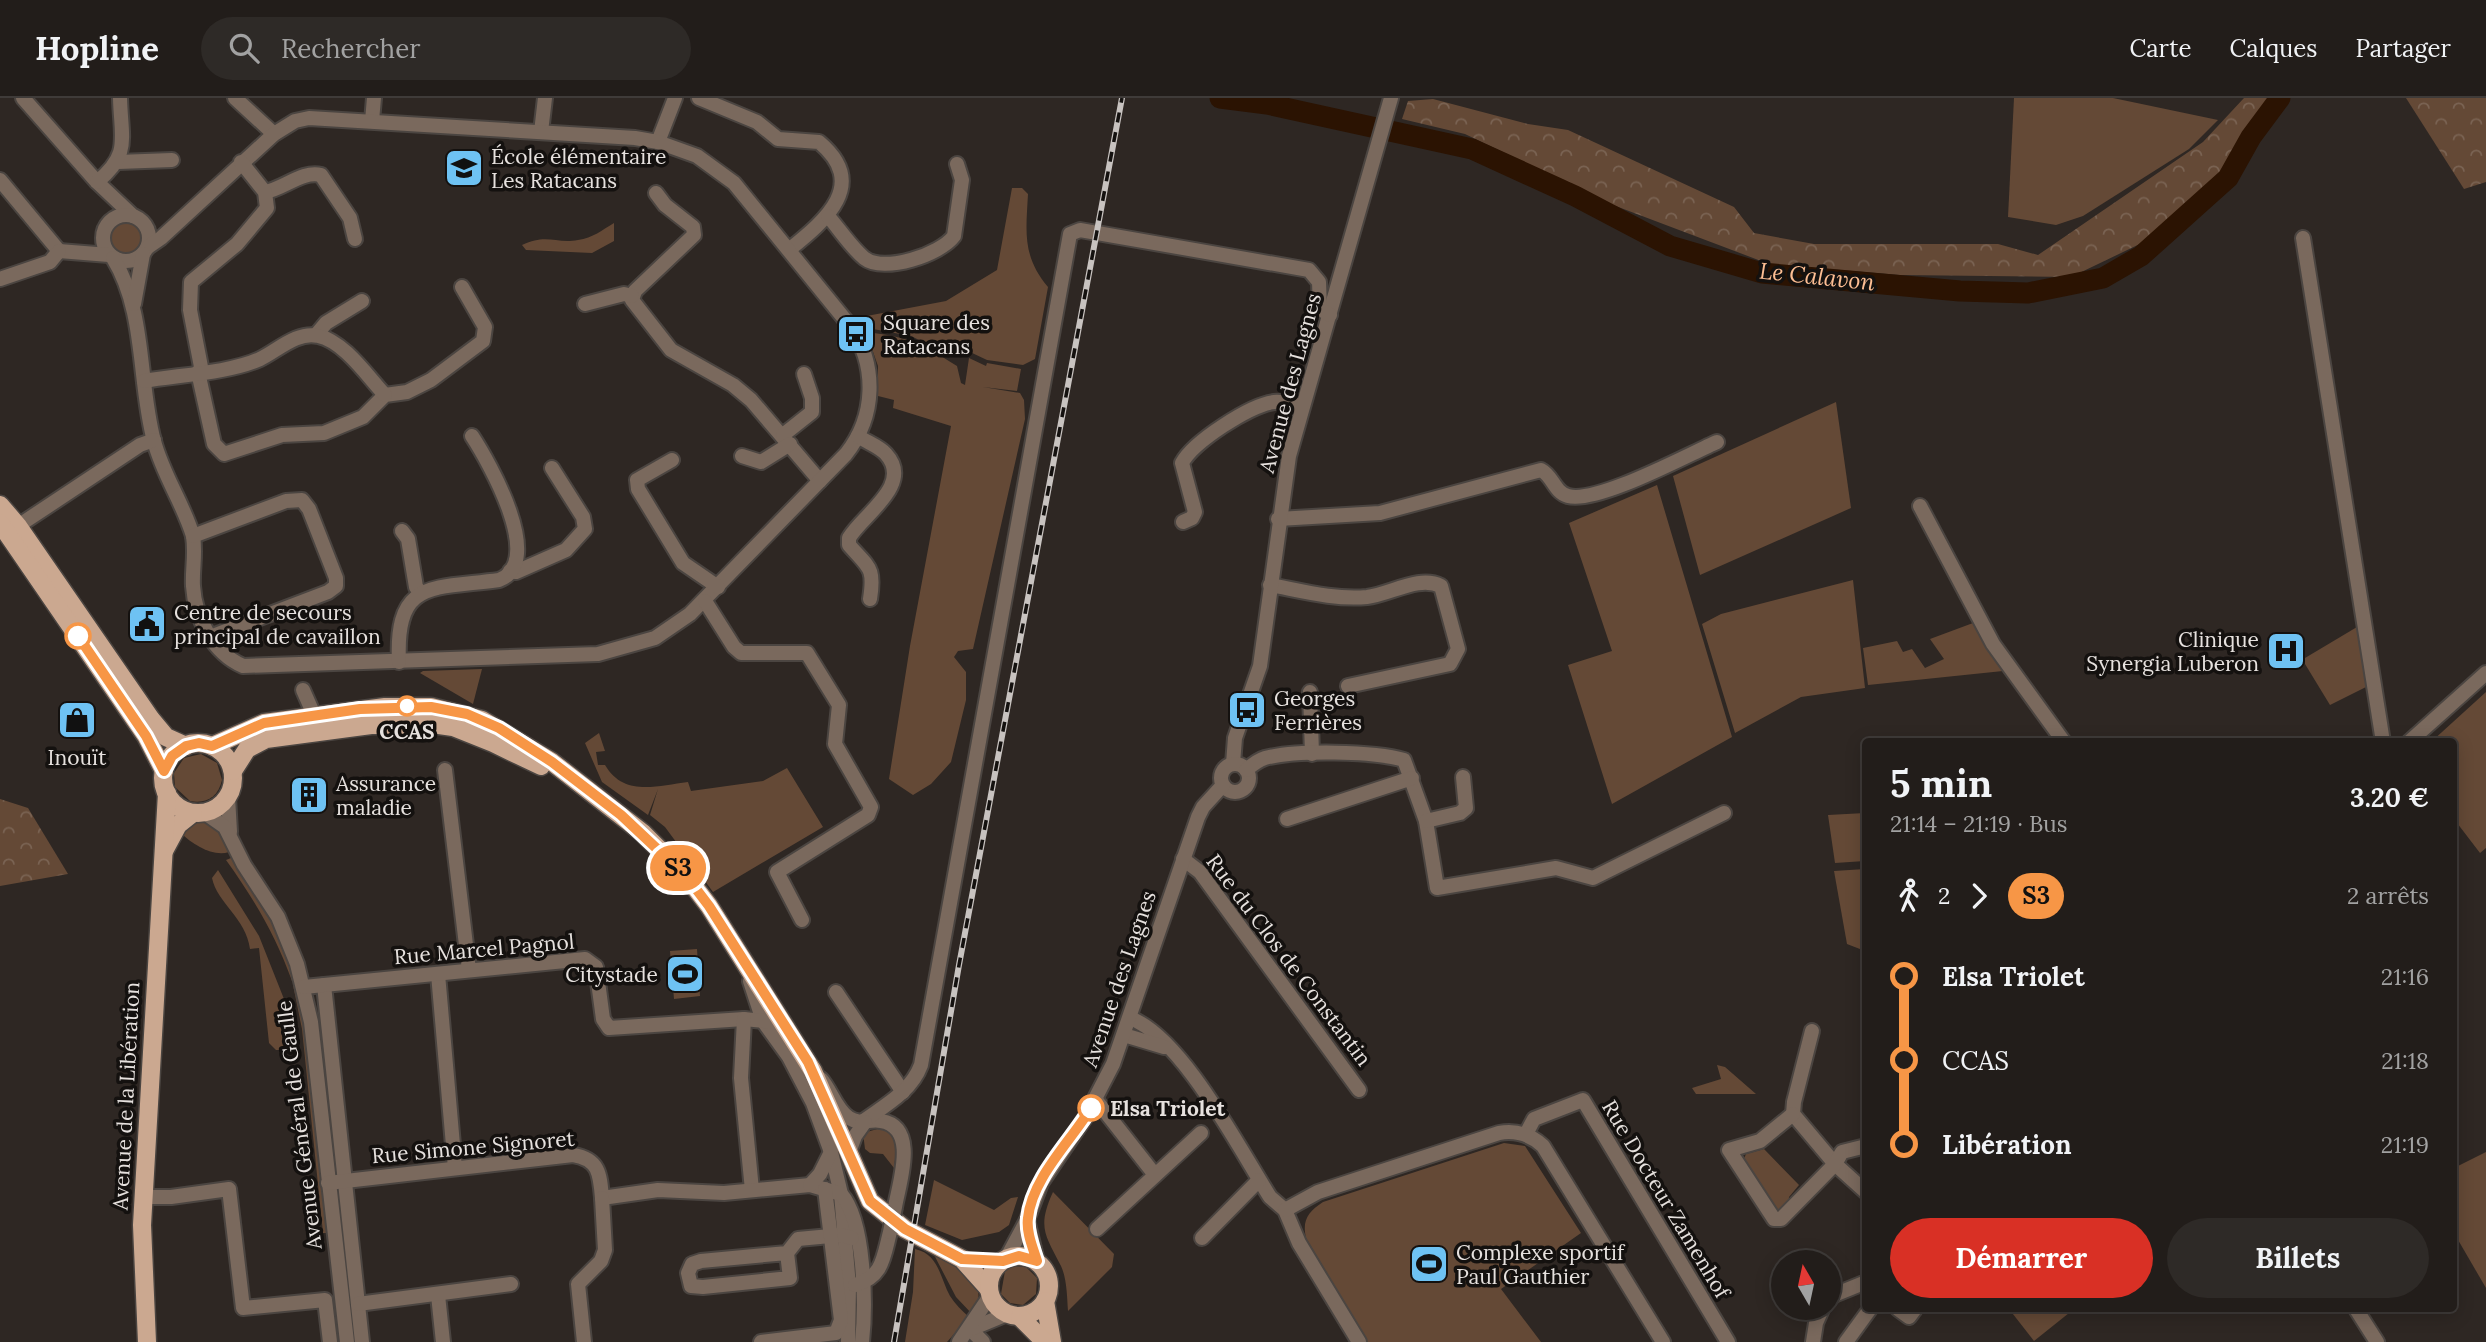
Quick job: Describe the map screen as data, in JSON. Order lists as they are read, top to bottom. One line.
{"streets":{"main road":["Avenue de la Libération"],"street":["Avenue des Lagnes","Rue Marcel Pagnol","Rue du Clos de Constantin","Avenue Général de Gaulle","Rue Simone Signoret","Rue Docteur Zamenhof"]},"crossings":[["Avenue des Lagnes","Rue du Clos de Constantin"],["Rue Marcel Pagnol","Avenue Général de Gaulle"],["Avenue de la Libération","Avenue Général de Gaulle"],["Avenue Général de Gaulle","Rue Simone Signoret"]],"water":["Le Calavon"],"places":{"school or university":["École élémentaire Les Ratacans"],"bus stop":["Square des Ratacans","Georges Ferrières"],"public building":["Centre de secours principal de cavaillon"],"hospital":["Clinique Synergia Luberon"],"other":["CCAS","Elsa Triolet"],"shop":["Inouït"],"building":["Assurance maladie"],"sports":["Citystade","Complexe sportif Paul Gauthier"]},"lines":["bus line S3"],"north":"top","page":{"header":"Hopline","search":"Rechercher","nav":["Carte","Calques","Partager"],"on_map":"S3","heading":["5 min","21:14 – 21:19 · Bus","3.20 €"],"legs":["2","S3","2 arrêts"],"list":[{"name":"Elsa Triolet","value":"21:16"},{"name":"CCAS","value":"21:18"},{"name":"Libération","value":"21:19"}],"buttons":["Démarrer","Billets"]}}
